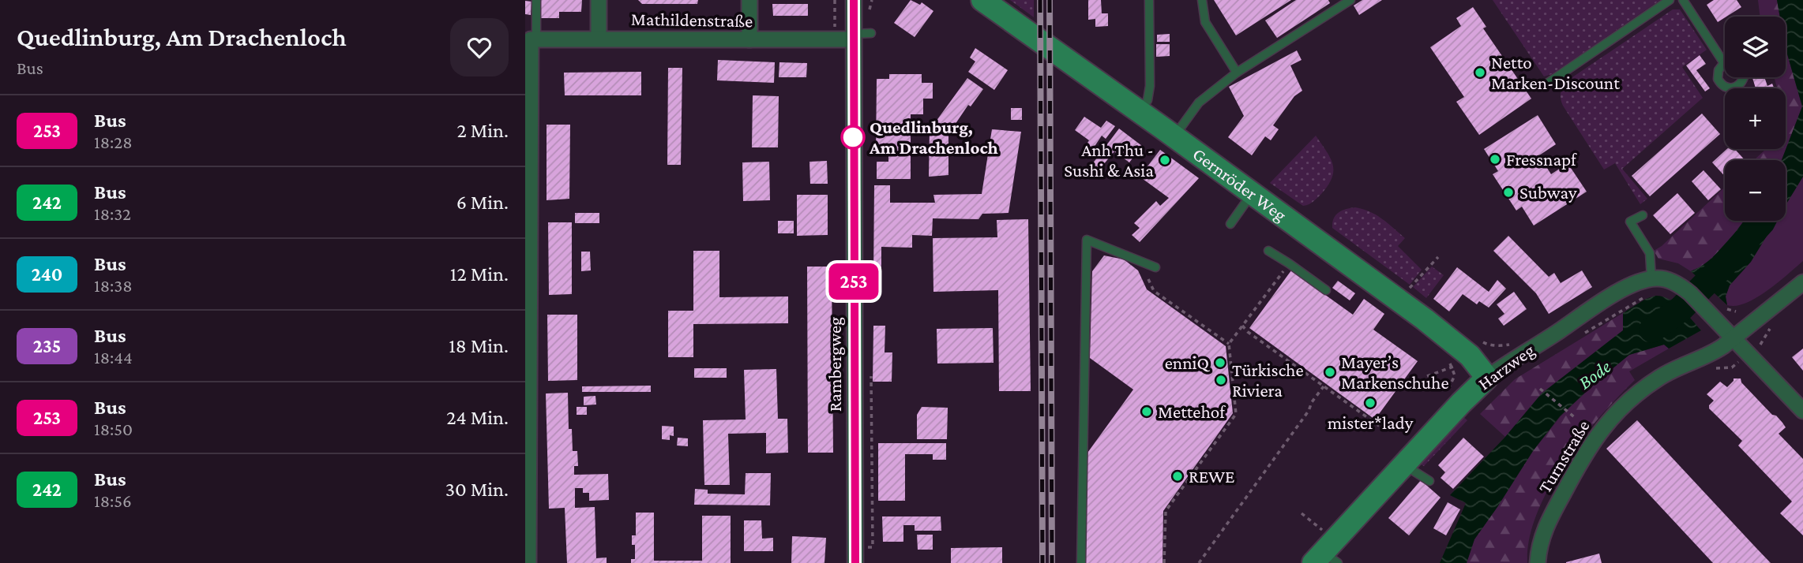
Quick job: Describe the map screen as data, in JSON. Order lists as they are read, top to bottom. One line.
{"streets":{"main road":["Gernröder Weg","Harzweg"],"street":["Mathildenstraße","Rambergweg","Turnstraße"]},"crossings":[["Mathildenstraße","Rambergweg"],["Gernröder Weg","Harzweg"]],"water":["Bode"],"places":["Netto Marken-Discount","Quedlinburg, Am Drachenloch","Fressnapf","Anh Thu - Sushi & Asia","Subway","enniQ","Mayer’s Markenschuhe","Türkische Riviera","mister*lady","Mettehof","REWE"],"lines":["bus line 253"],"page":{"heading":["Quedlinburg, Am Drachenloch","Bus"],"on_map":"253","map_buttons":["+","−"],"list":[{"mark":"253","name":"Bus","note":"18:28","value":"2 Min."},{"mark":"242","name":"Bus","note":"18:32","value":"6 Min."},{"mark":"240","name":"Bus","note":"18:38","value":"12 Min."},{"mark":"235","name":"Bus","note":"18:44","value":"18 Min."},{"mark":"253","name":"Bus","note":"18:50","value":"24 Min."},{"mark":"242","name":"Bus","note":"18:56","value":"30 Min."}]}}
